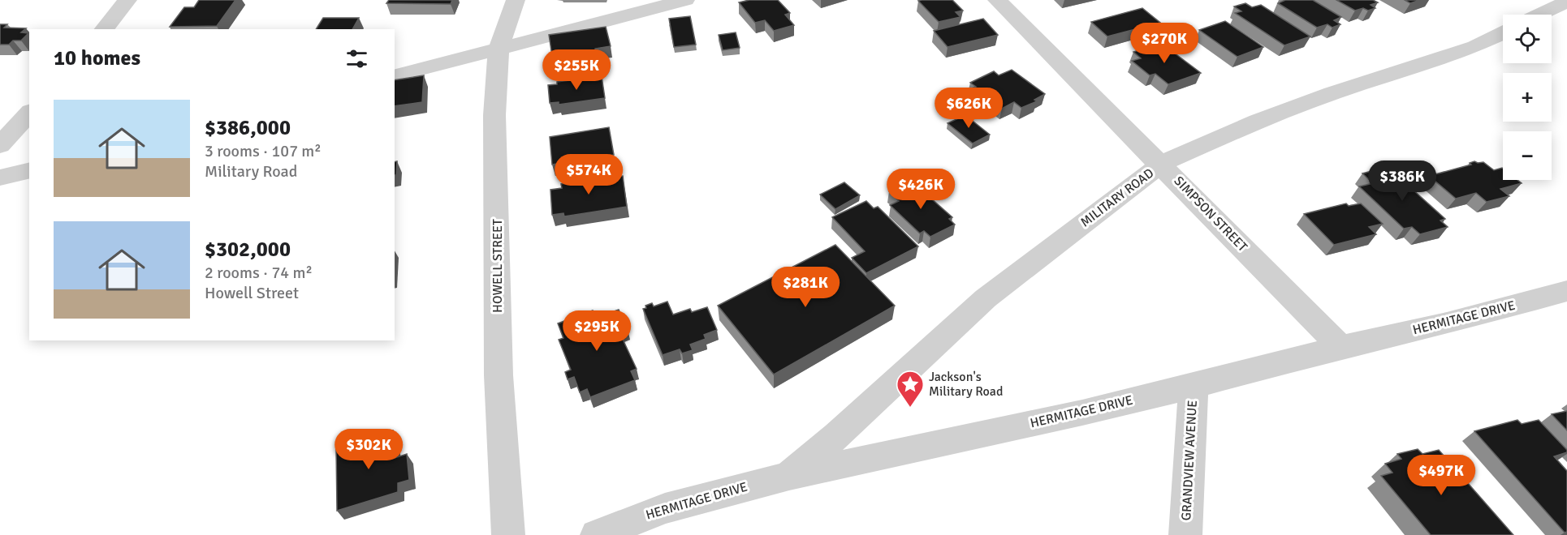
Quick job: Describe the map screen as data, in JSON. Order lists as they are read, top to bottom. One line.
{"streets":{"street":["MILITARY ROAD","SIMPSON STREET","HOWELL STREET","HERMITAGE DRIVE","GRANDVIEW AVENUE"]},"crossings":[["MILITARY ROAD","SIMPSON STREET"],["MILITARY ROAD","HERMITAGE DRIVE"],["SIMPSON STREET","HERMITAGE DRIVE"],["HERMITAGE DRIVE","GRANDVIEW AVENUE"]],"places":{"place":["Jackson's Military Road"]},"page":{"map_buttons":["+","−"],"price":["$270K","$255K","$626K","$574K","$386K","$426K","$281K","$295K","$302K","$497K"],"heading":"10 homes","list":[{"name":"$386,000","note":"3 rooms · 107 m² · Military Road"},{"name":"$302,000","note":"2 rooms · 74 m² · Howell Street"}]}}
